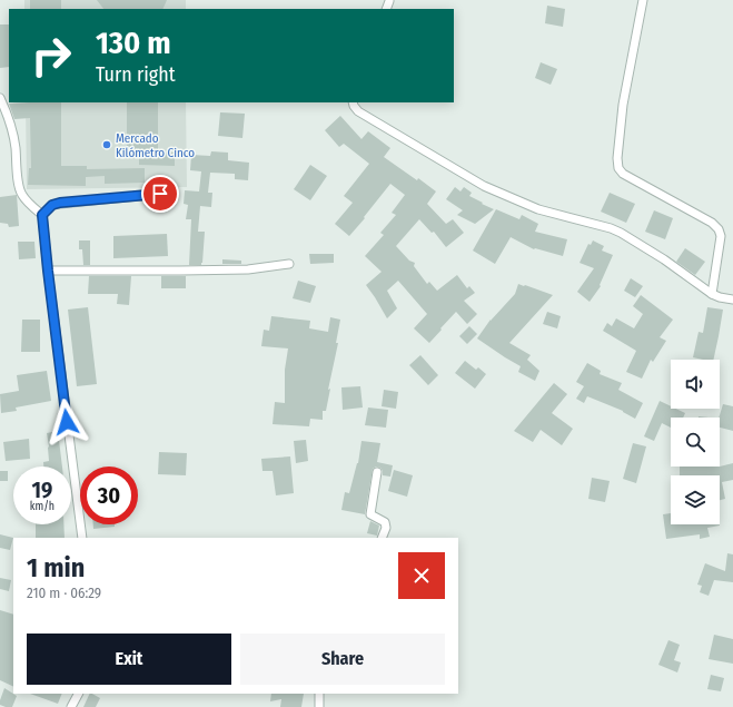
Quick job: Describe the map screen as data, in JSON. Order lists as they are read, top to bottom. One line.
{"places":["Mercado Kilómetro Cinco"],"page":{"turn":["130 m","Turn right"],"speed":"19 km/h","limit":"30","heading":["1 min","210 m · 06:29"],"buttons":["Exit","Share"]}}
